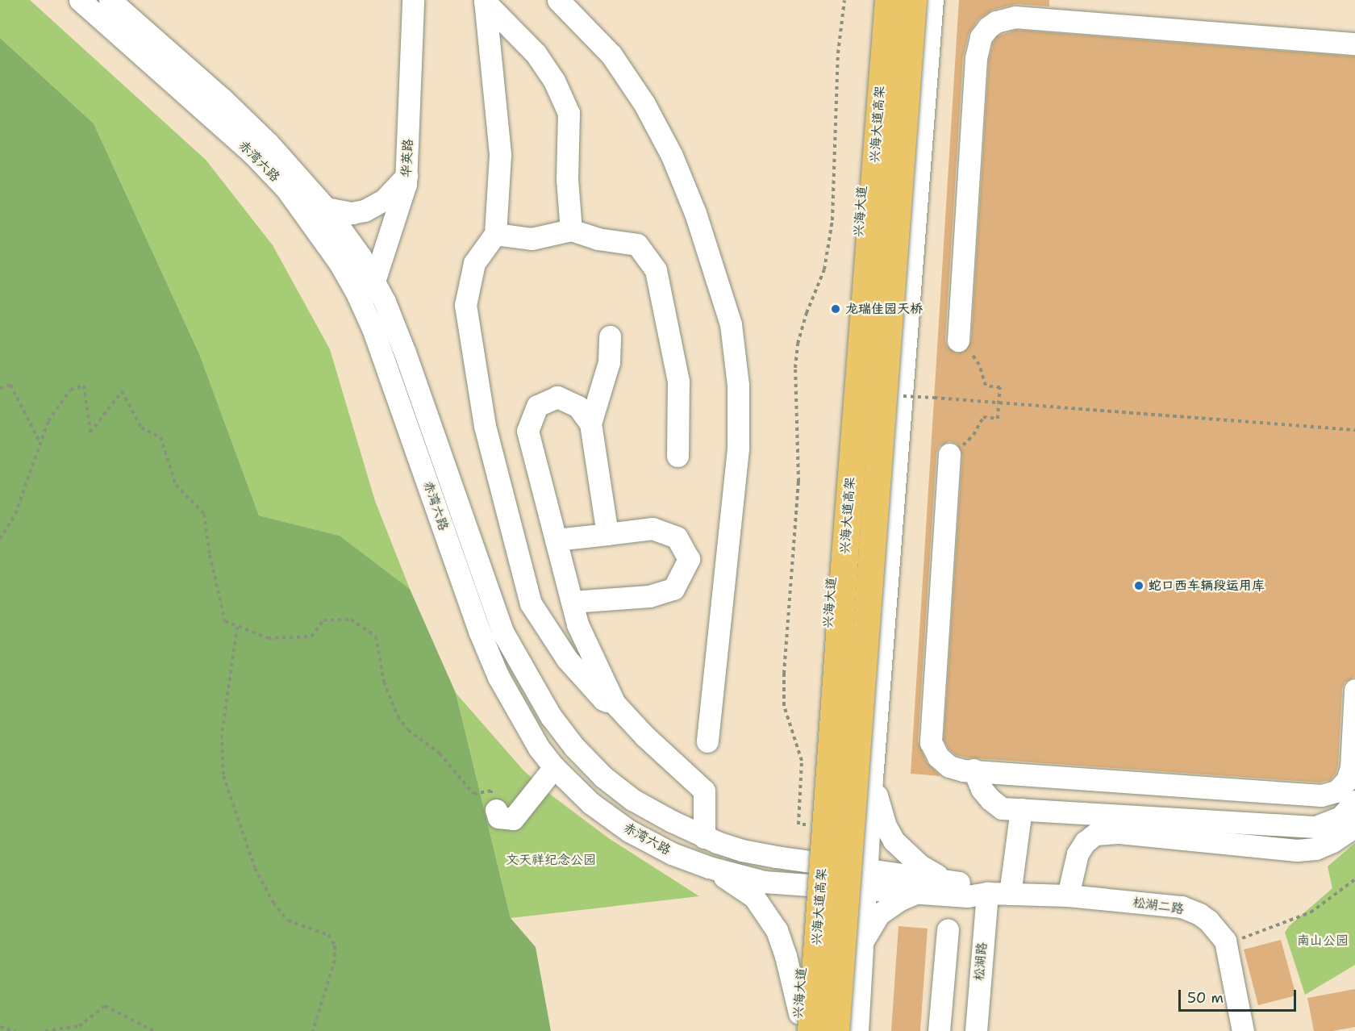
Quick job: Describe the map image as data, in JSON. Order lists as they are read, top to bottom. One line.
{"streets":{"main road":["兴海大道高架"],"street":["华英路","赤湾六路","兴海大道","松湖二路","松湖路"]},"crossings":[["兴海大道高架","兴海大道"],["华英路","赤湾六路"],["赤湾六路","兴海大道"],["松湖二路","松湖路"]],"parks":["文天祥纪念公园","南山公园"],"places":["龙瑞佳园天桥","蛇口西车辆段运用库"],"scale_bar":"50 m"}
